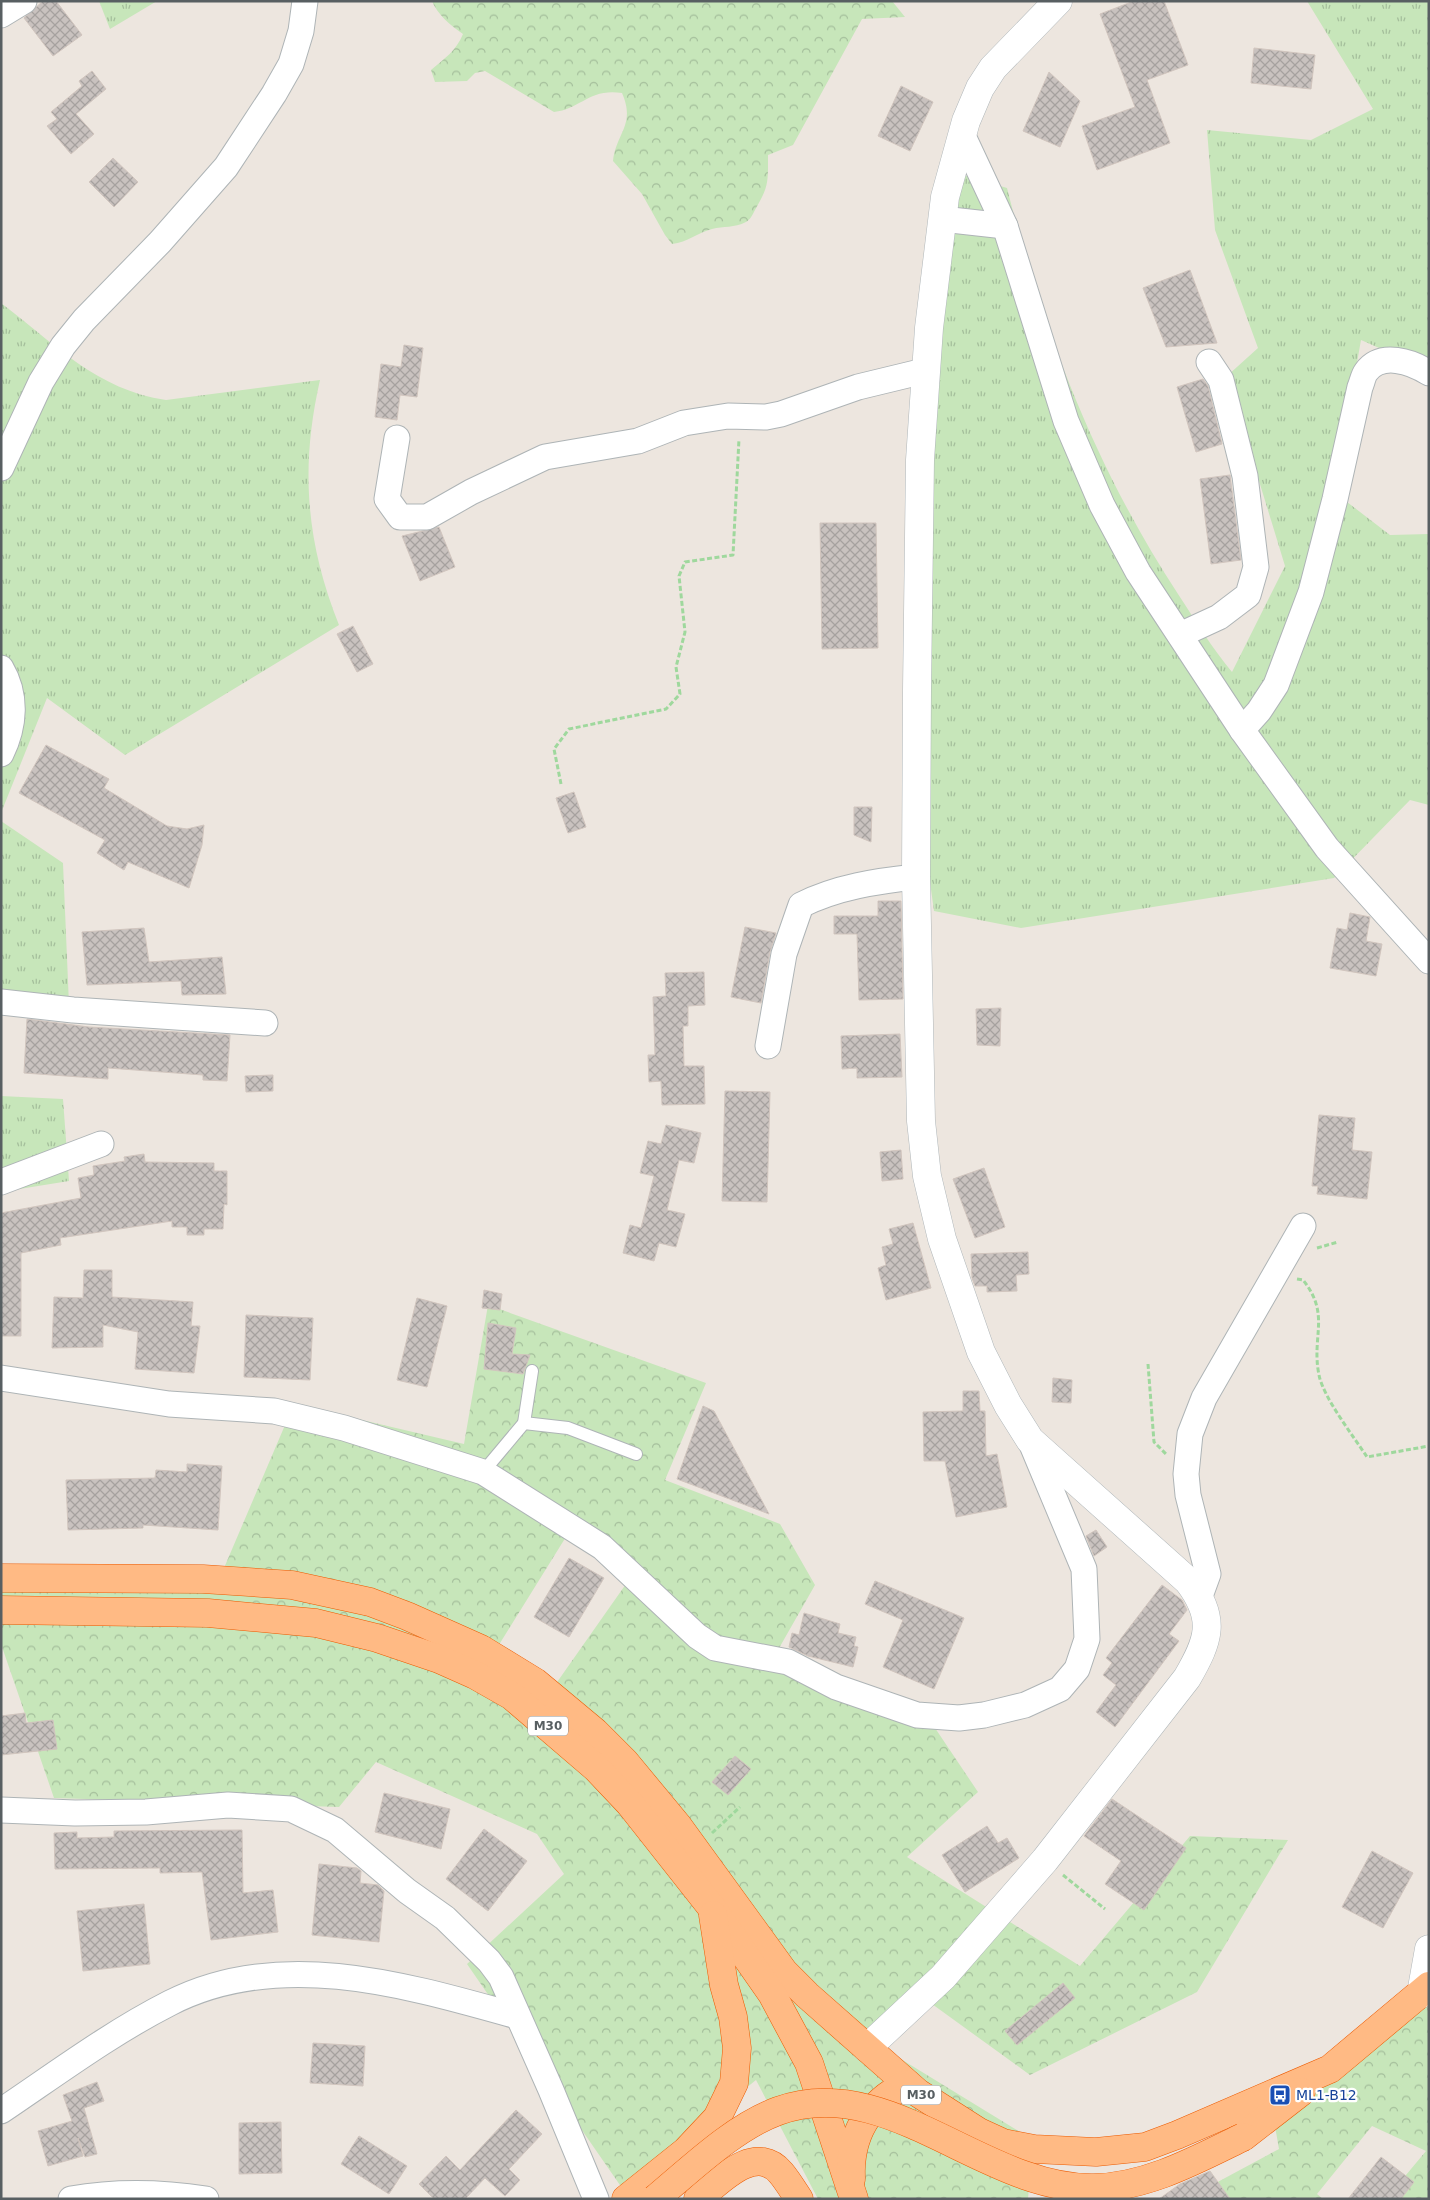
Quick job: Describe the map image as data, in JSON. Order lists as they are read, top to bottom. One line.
{"streets":{"highway":["M30"]},"places":{"bus stop":["ML1-B12"]}}
